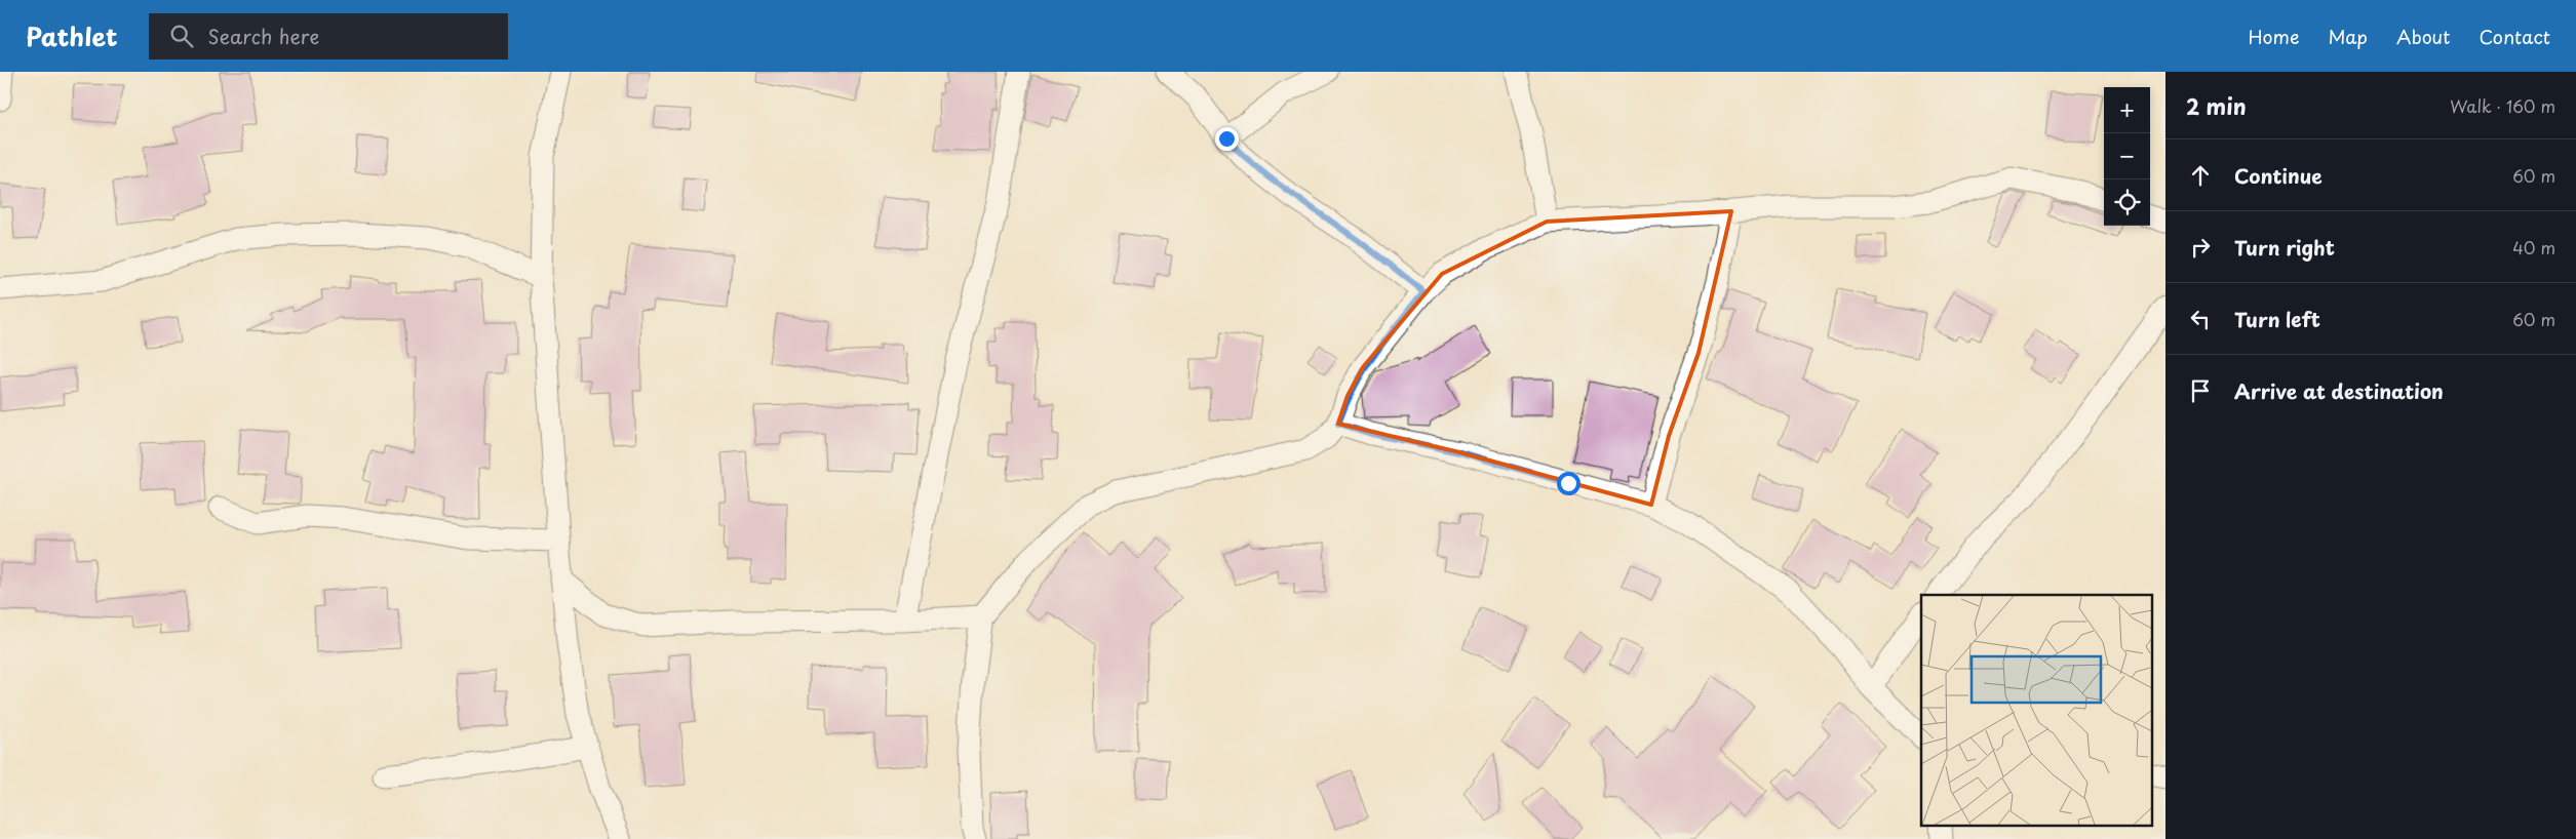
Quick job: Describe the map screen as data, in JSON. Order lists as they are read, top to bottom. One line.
{"page":{"header":"Pathlet","search":"Search here","nav":["Home","Map","About","Contact"],"heading":["2 min","Walk · 160 m"],"map_buttons":["+","−"],"list":[["Continue","60 m"],["Turn right","40 m"],["Turn left","60 m"],"Arrive at destination"]}}
